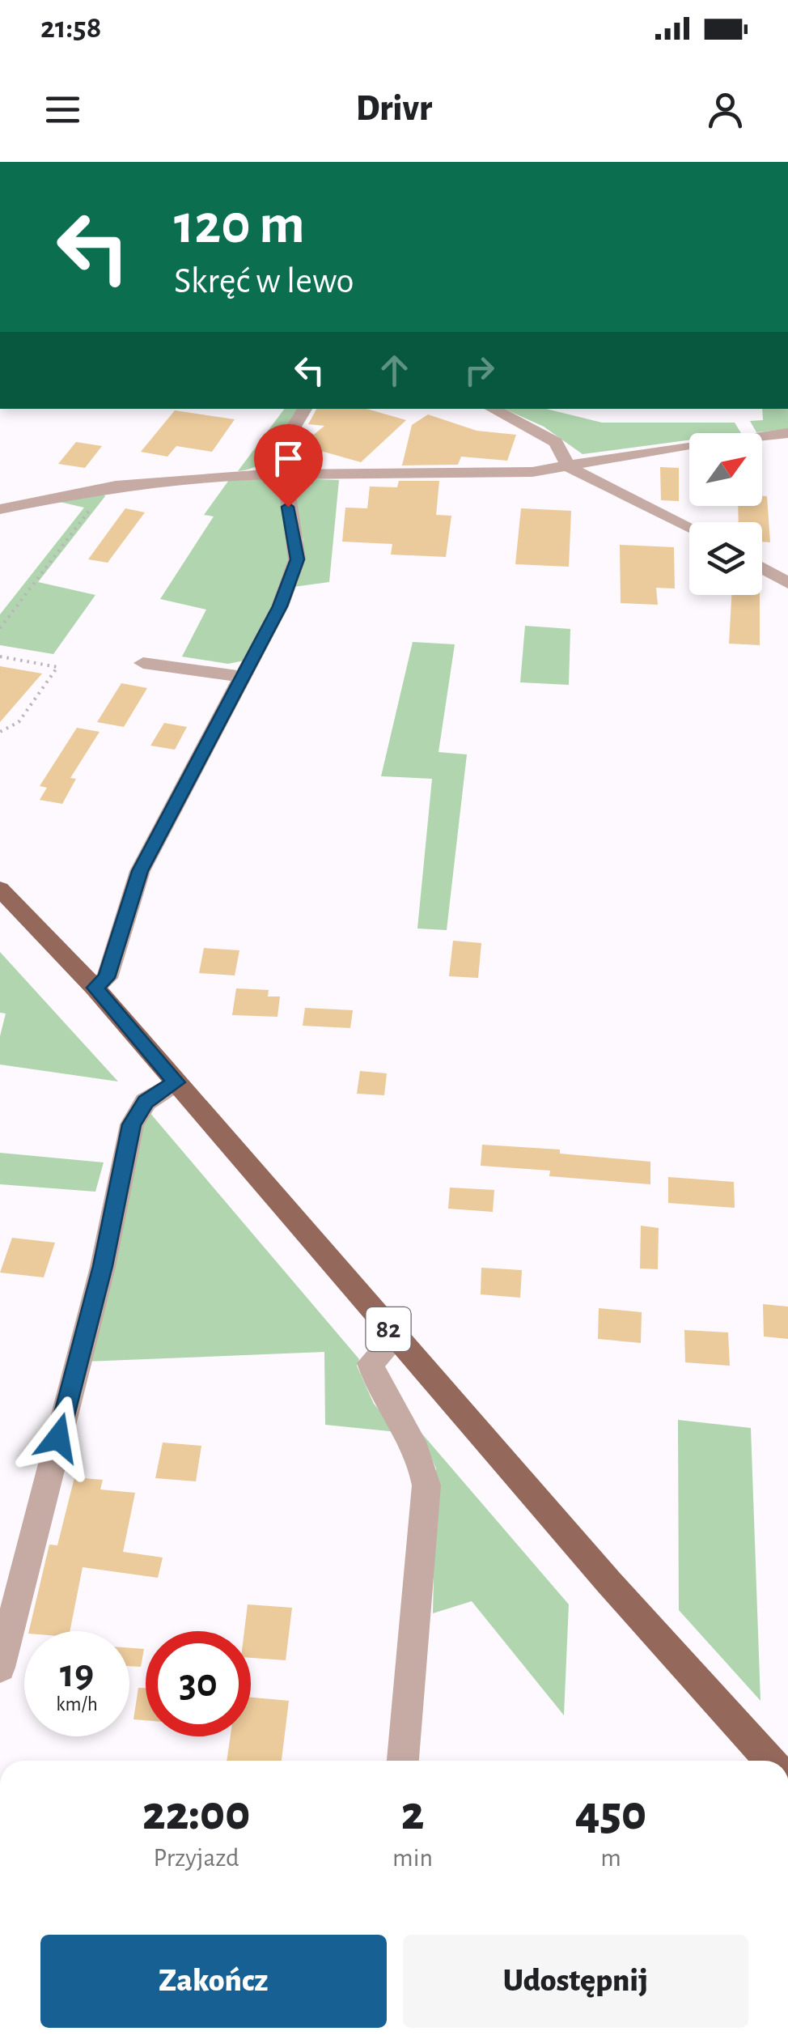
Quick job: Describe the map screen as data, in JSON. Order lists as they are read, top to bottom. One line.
{"streets":{"main road":["82"]},"north":"top right","page":{"status":"21:58","header":"Drivr","turn":["120 m","Skręć w lewo"],"speed":"19 km/h","limit":"30","eta":["22:00","Przyjazd","2","min","450","m"],"buttons":["Zakończ","Udostępnij"]}}
